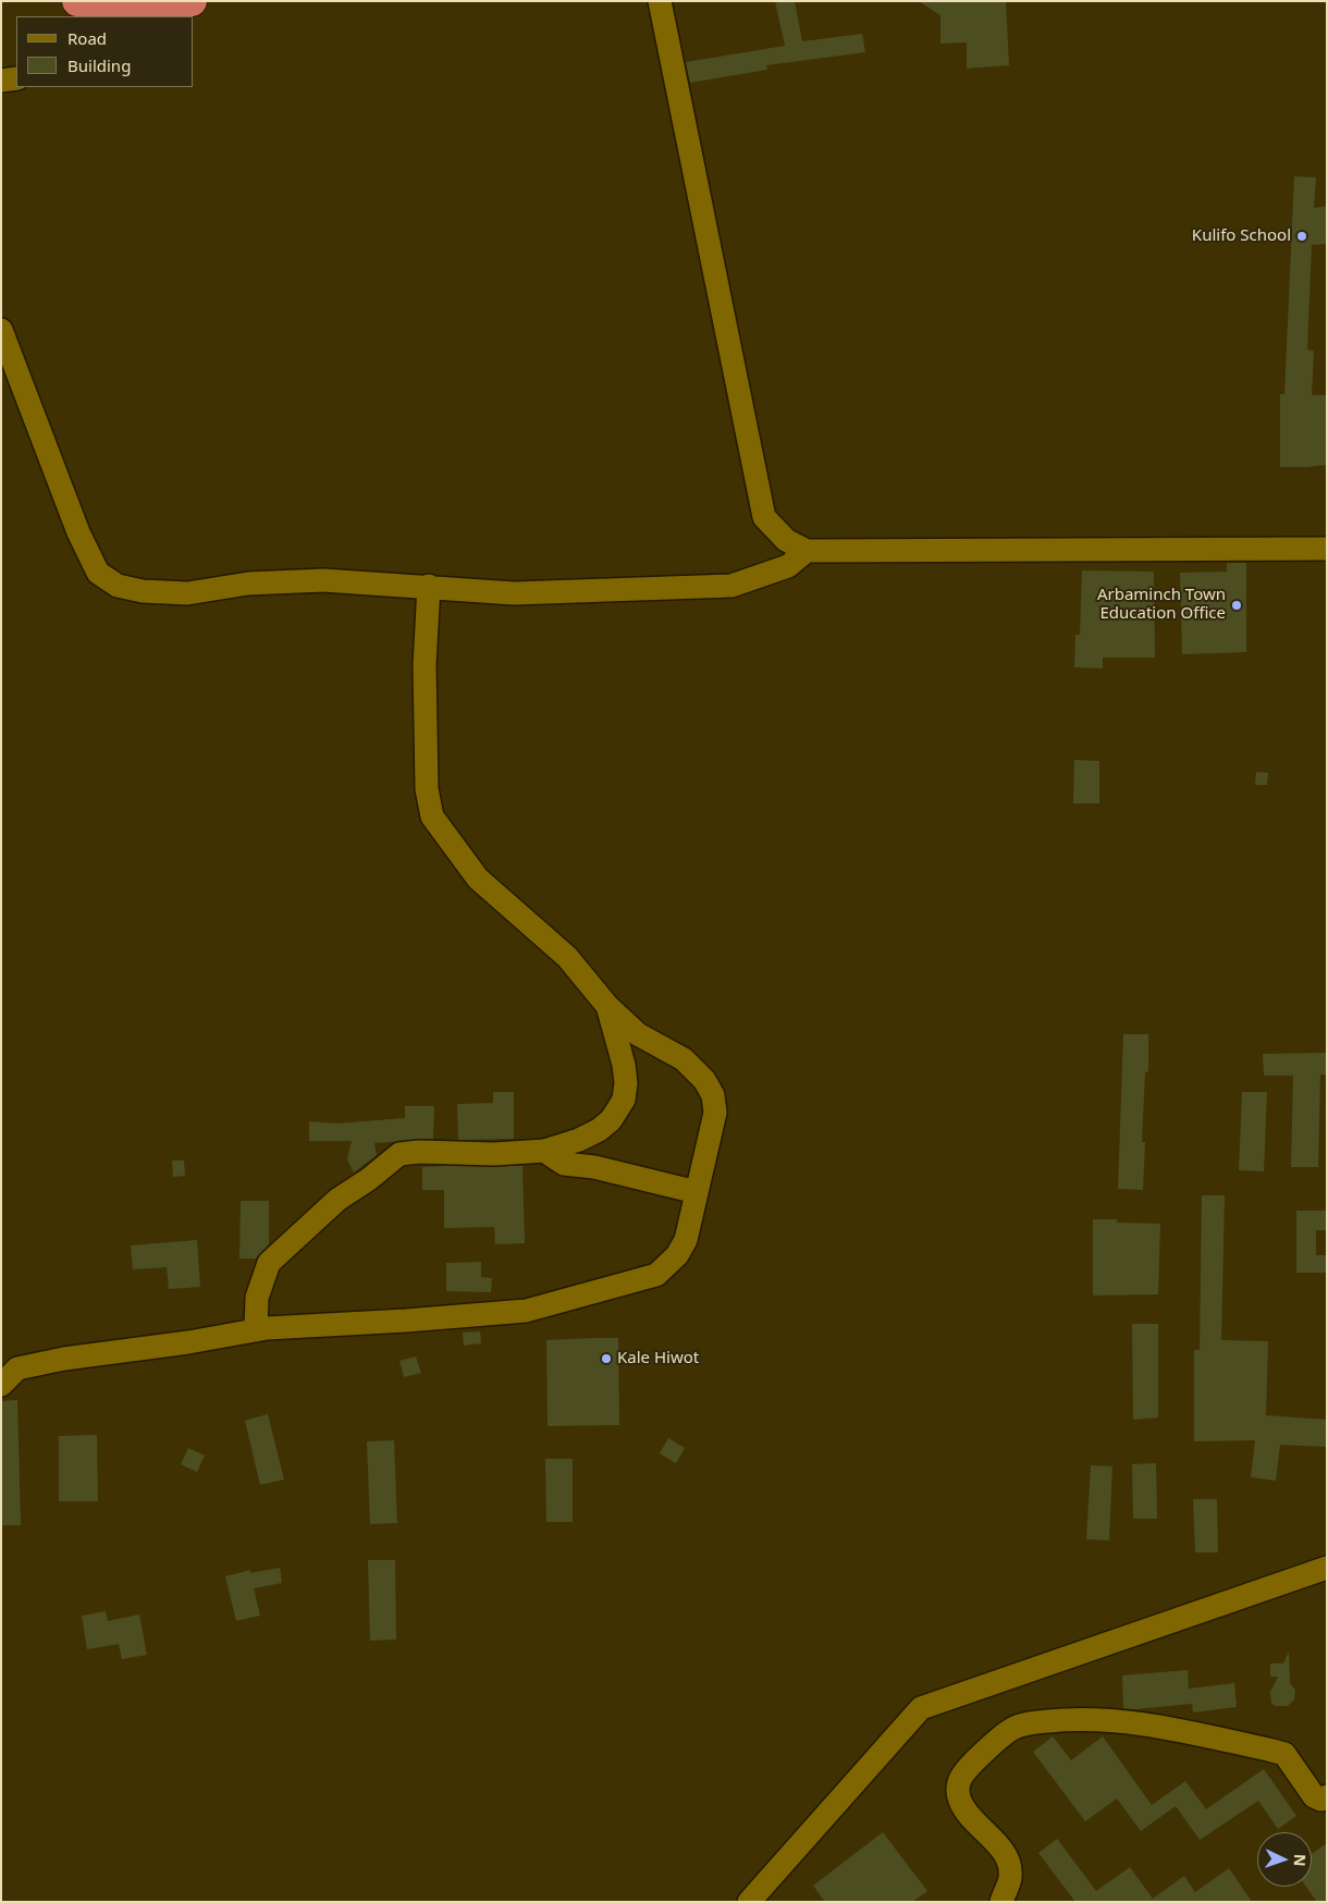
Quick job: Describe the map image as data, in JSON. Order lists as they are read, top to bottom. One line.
{"places":["Kulifo School","Arbaminch Town Education Office","Kale Hiwot"],"legend":["Road","Building"],"north":"right"}
